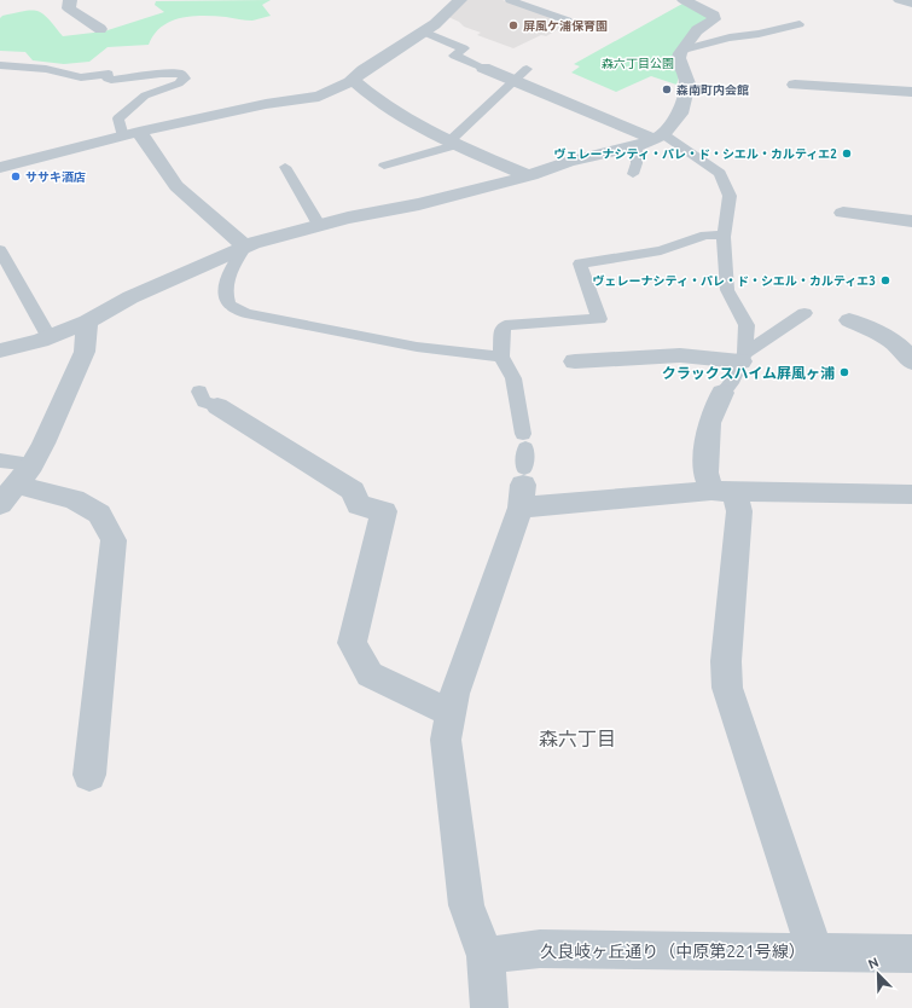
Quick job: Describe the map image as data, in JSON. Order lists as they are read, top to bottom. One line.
{"streets":{"street":["久良岐ヶ丘通り（中原第221号線）"]},"districts":["森六丁目"],"parks":["森六丁目公園"],"places":["屏風ケ浦保育園","森南町内会館","ヴェレーナシティ・パレ・ド・シエル・カルティエ2","ササキ酒店","ヴェレーナシティ・パレ・ド・シエル・カルティエ3","クラックスハイム屛風ヶ浦"],"north":"top left"}
